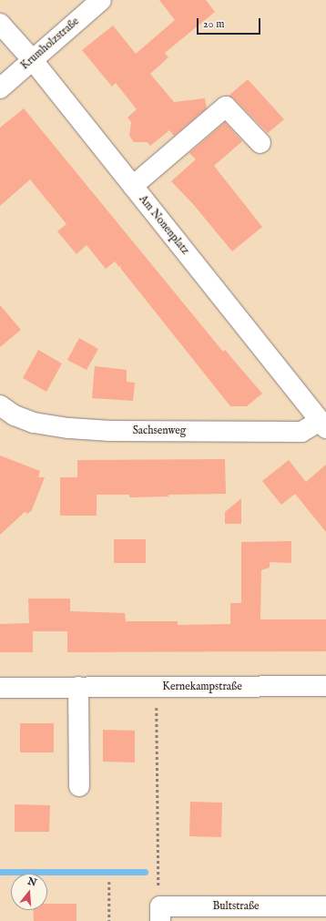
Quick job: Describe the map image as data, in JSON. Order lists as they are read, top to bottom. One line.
{"streets":{"street":["Krumholzstraße","Am Nonenplatz","Sachsenweg","Kernekampstraße","Bultstraße"]},"crossings":[["Krumholzstraße","Am Nonenplatz"],["Am Nonenplatz","Sachsenweg"]],"scale_bar":"20 m","north":"top"}
